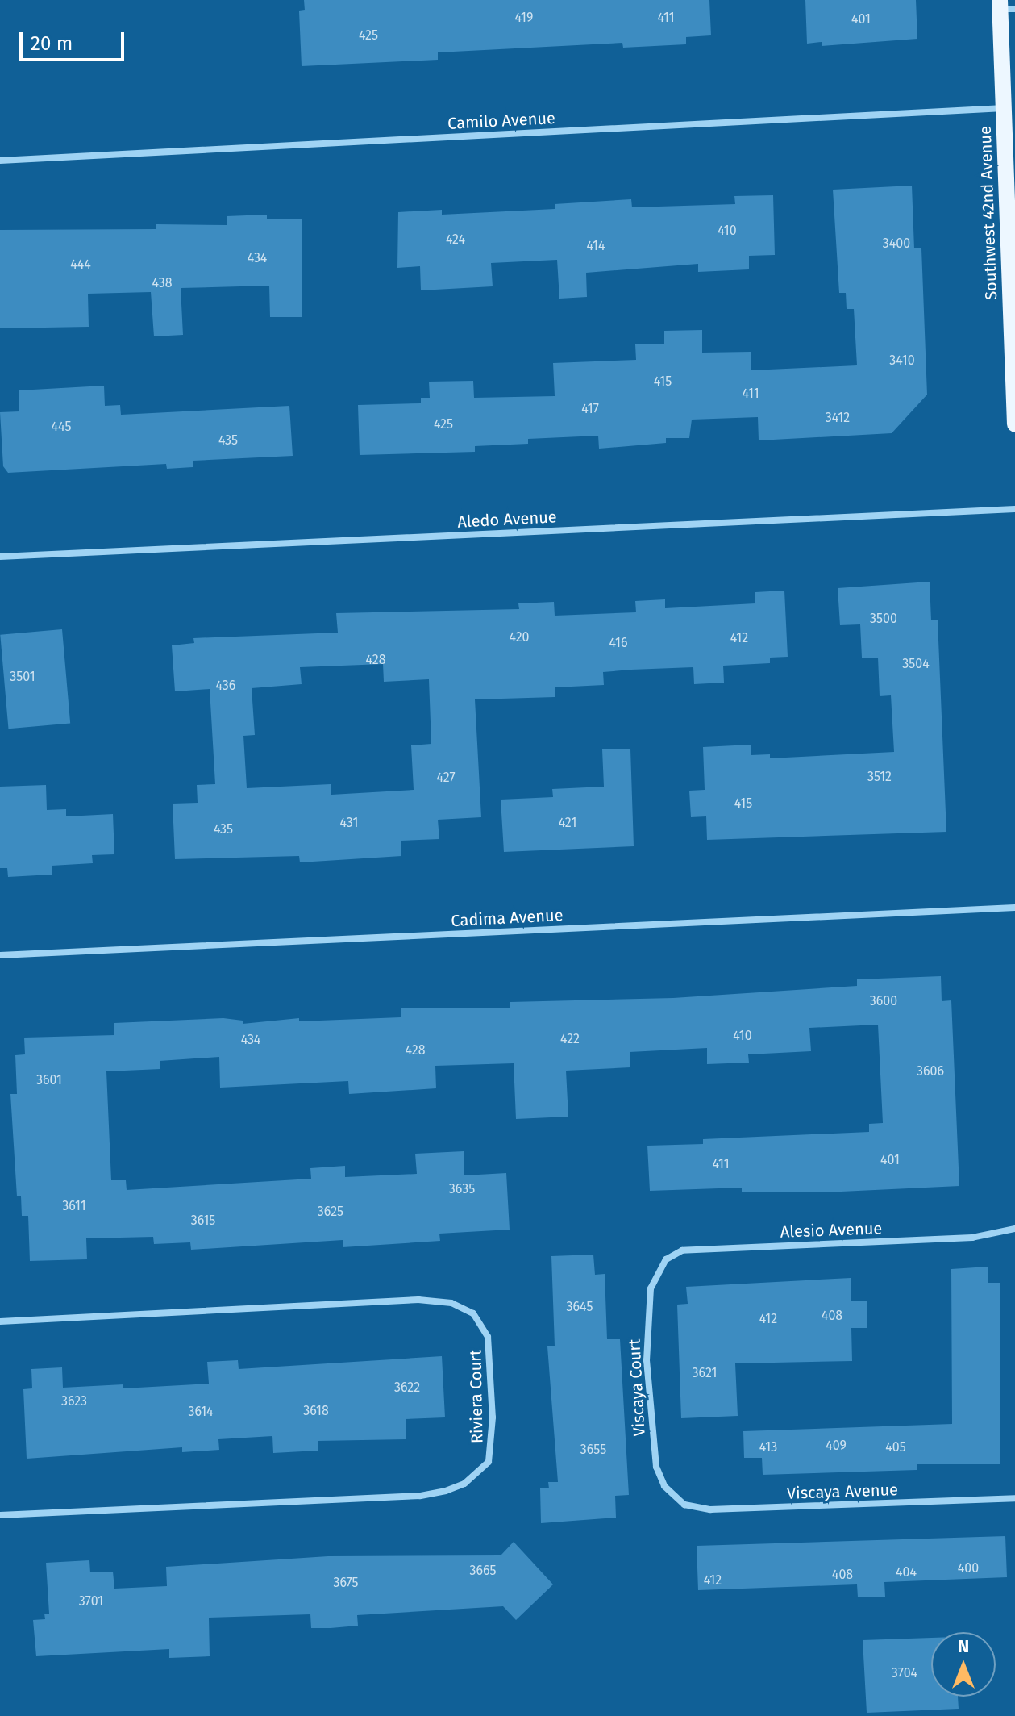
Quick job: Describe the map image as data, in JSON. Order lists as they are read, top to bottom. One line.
{"streets":{"main road":["Southwest 42nd Avenue"],"street":["Camilo Avenue","Aledo Avenue","Cadima Avenue","Alesio Avenue","Viscaya Court","Riviera Court","Viscaya Avenue"]},"crossings":[["Camilo Avenue","Southwest 42nd Avenue"],["Alesio Avenue","Viscaya Court"],["Viscaya Court","Viscaya Avenue"]],"house_numbers":["419","411","401","425","410","424","3400","414","434","444","438","3410","415","411","417","3412","425","445","435","3500","420","412","416","428","3504","3501","436","3512","427","415","431","421","435","3600","410","422","434","428","3606","3601","401","411","3635","3611","3625","3615","3645","408","412","3621","3622","3623","3618","3614","409","413","405","3655","400","3665","404","408","412","3675","3701","3704"],"scale_bar":"20 m","north":"top"}
